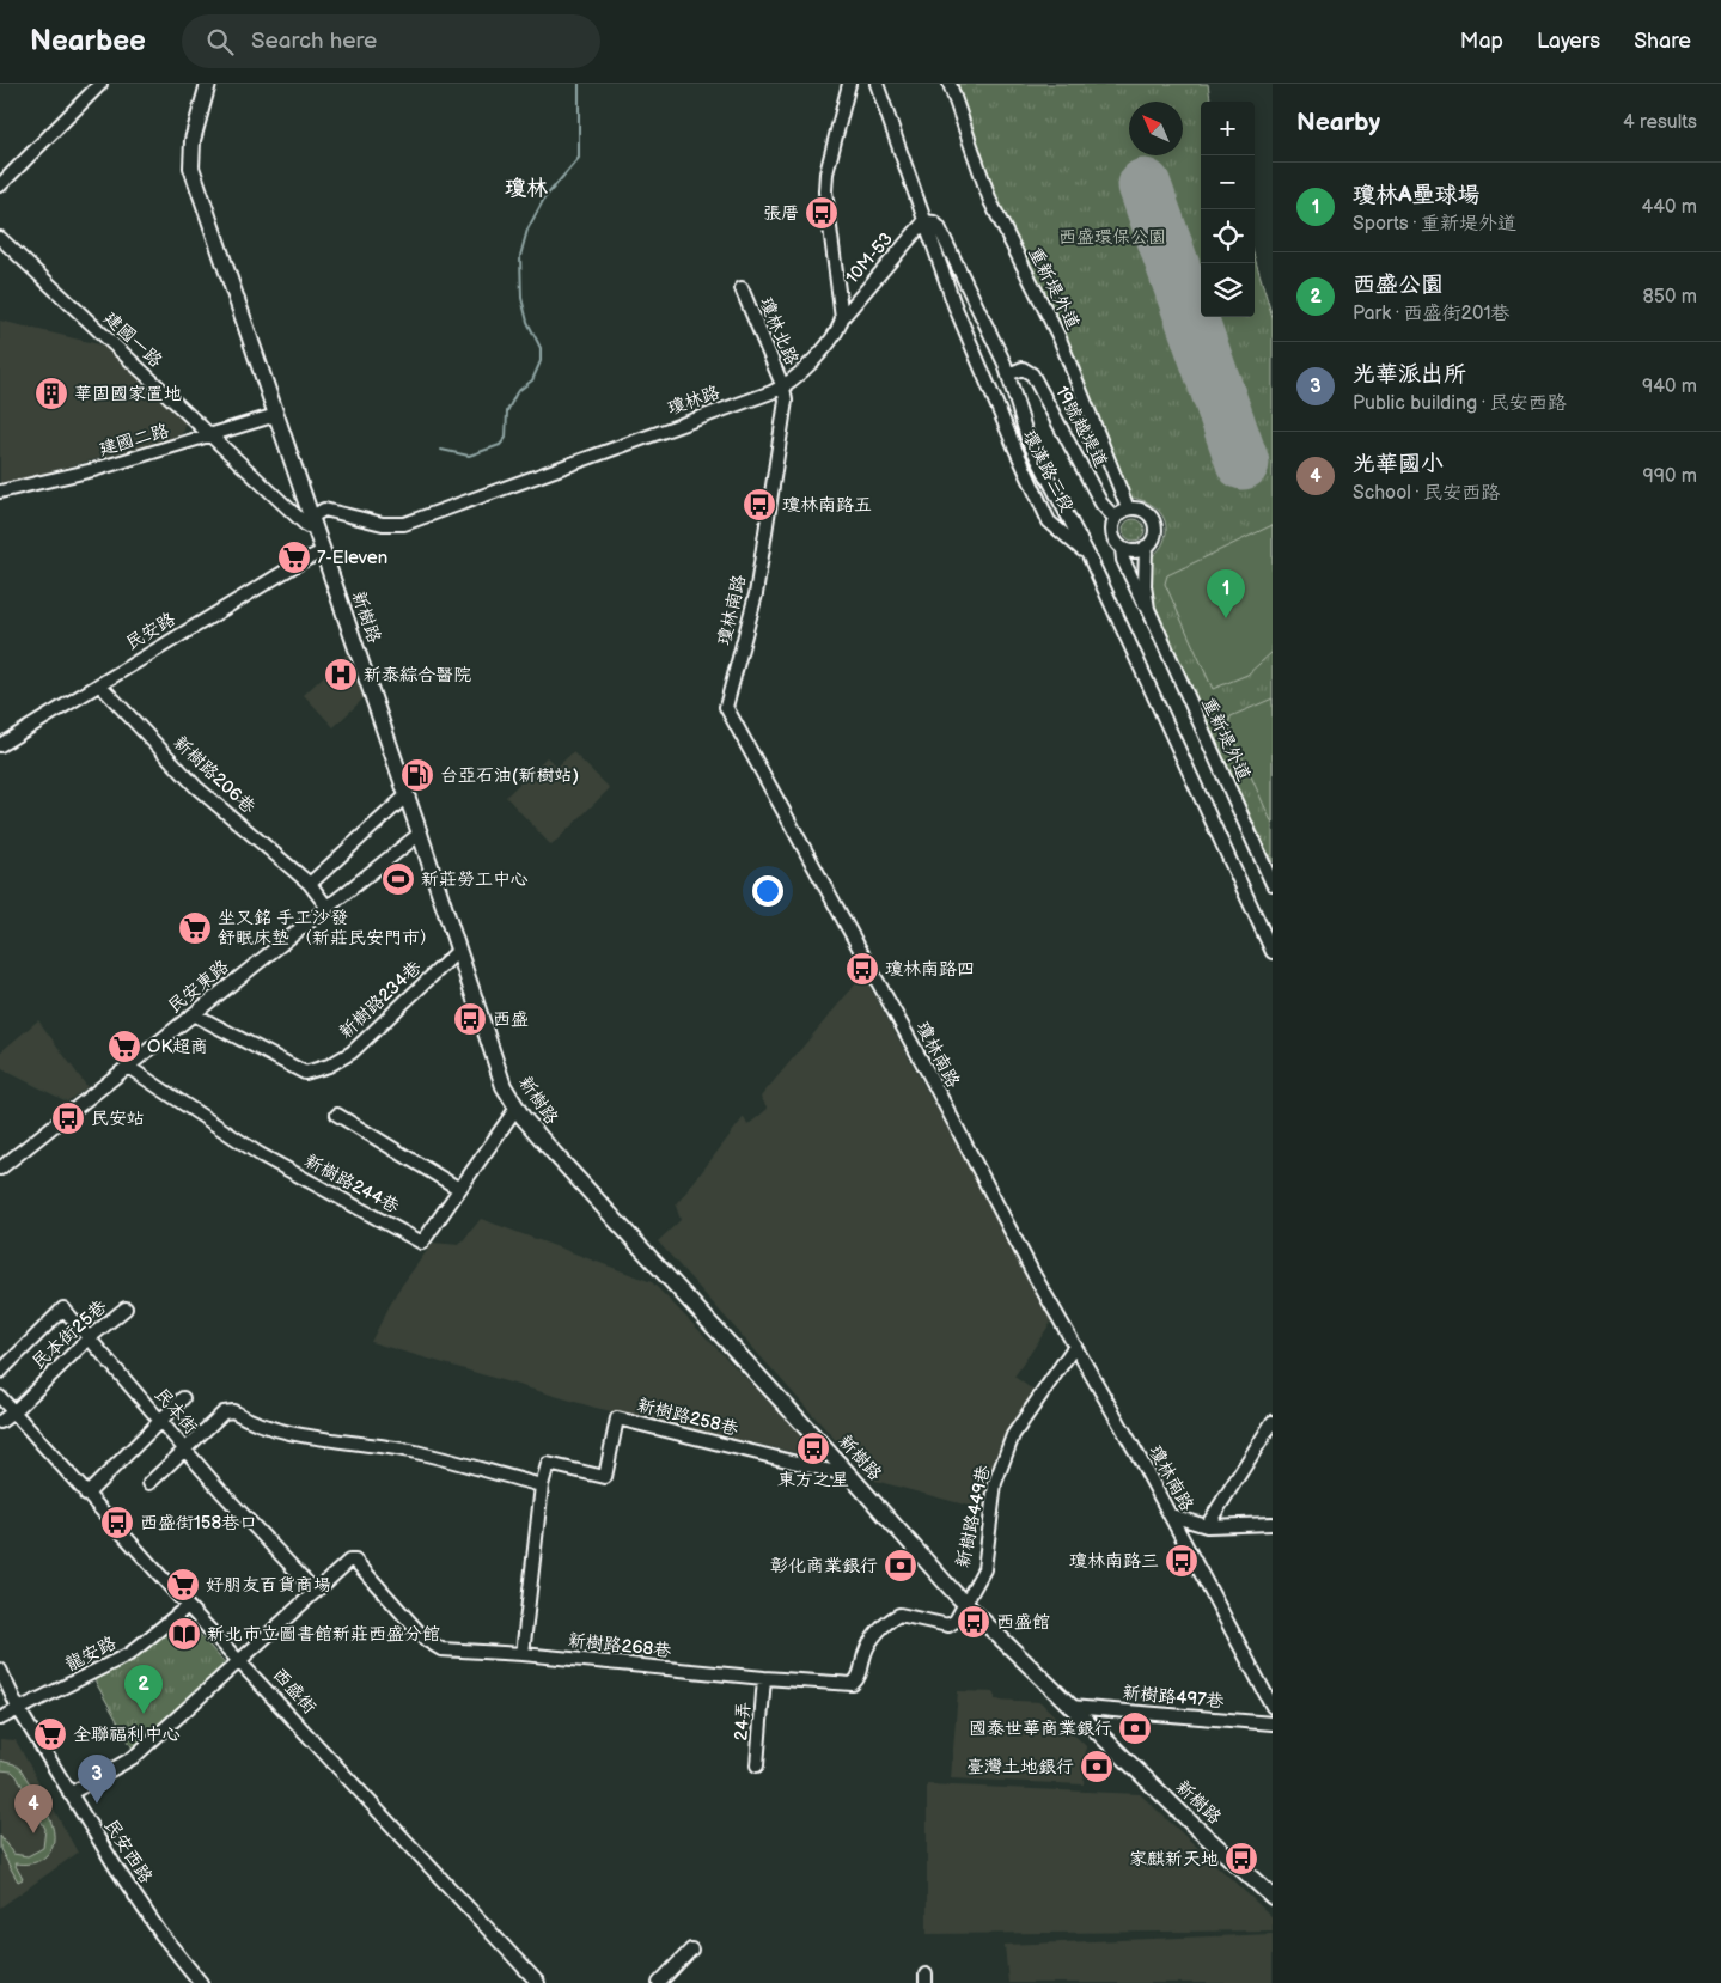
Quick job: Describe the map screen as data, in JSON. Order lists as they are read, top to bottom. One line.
{"streets":{"main road":["新樹路"],"street":["10M-53","重新堤外道","瓊林北路","建國一路","瓊林路","19號越堤道","建國二路","環漢路三段","瓊林南路","民安路","新樹路206巷","民安東路","新樹路234巷","新樹路244巷","民本街25巷","民本街","新樹路258巷","新樹路449巷","新樹路268巷","龍安路","西盛街","新樹路497巷","24弄","民安西路"]},"crossings":[["10M-53","瓊林路"],["10M-53","環漢路三段"],["重新堤外道","19號越堤道"],["瓊林北路","瓊林路"],["瓊林北路","瓊林南路"],["建國一路","瓊林路"],["建國一路","建國二路"],["建國一路","新樹路"],["瓊林路","瓊林南路"],["瓊林路","新樹路"],["建國二路","新樹路"],["瓊林南路","新樹路449巷"],["新樹路","民安路"],["新樹路","民安東路"],["新樹路","新樹路234巷"],["新樹路","新樹路244巷"],["新樹路","新樹路258巷"],["新樹路","新樹路449巷"],["新樹路","新樹路268巷"],["新樹路","新樹路497巷"],["民安路","新樹路206巷"],["新樹路206巷","民安東路"],["民安東路","新樹路234巷"],["民安東路","新樹路244巷"],["民本街25巷","民本街"],["民本街25巷","西盛街"],["民本街","新樹路268巷"],["新樹路449巷","新樹路268巷"],["新樹路268巷","24弄"],["龍安路","西盛街"],["龍安路","民安西路"]],"districts":["瓊林"],"parks":["西盛環保公園"],"places":{"bus stop":["張厝","瓊林南路五","瓊林南路四","西盛","民安站","東方之星","西盛街158巷口","瓊林南路三","西盛館","家麒新天地"],"building":["華固國家置地"],"supermarket":["7-Eleven","坐又銘 手工沙發 舒眠床墊 （新莊民安門市）","OK超商","好朋友百貨商場","全聯福利中心"],"hospital":["新泰綜合醫院"],"fuel station":["台亞石油(新樹站)"],"sports":["新莊勞工中心"],"bank":["彰化商業銀行","國泰世華商業銀行","臺灣土地銀行"],"library":["新北市立圖書館新莊西盛分館"]},"north":"top left","page":{"header":"Nearbee","search":"Search here","nav":["Map","Layers","Share"],"heading":["Nearby","4 results"],"map_buttons":["+","−"],"list":[{"mark":"1","name":"瓊林A壘球場","note":"Sports · 重新堤外道","value":"440 m"},{"mark":"2","name":"西盛公園","note":"Park · 西盛街201巷","value":"850 m"},{"mark":"3","name":"光華派出所","note":"Public building · 民安西路","value":"940 m"},{"mark":"4","name":"光華國小","note":"School · 民安西路","value":"990 m"}],"pins":["1","2","3","4"]}}
